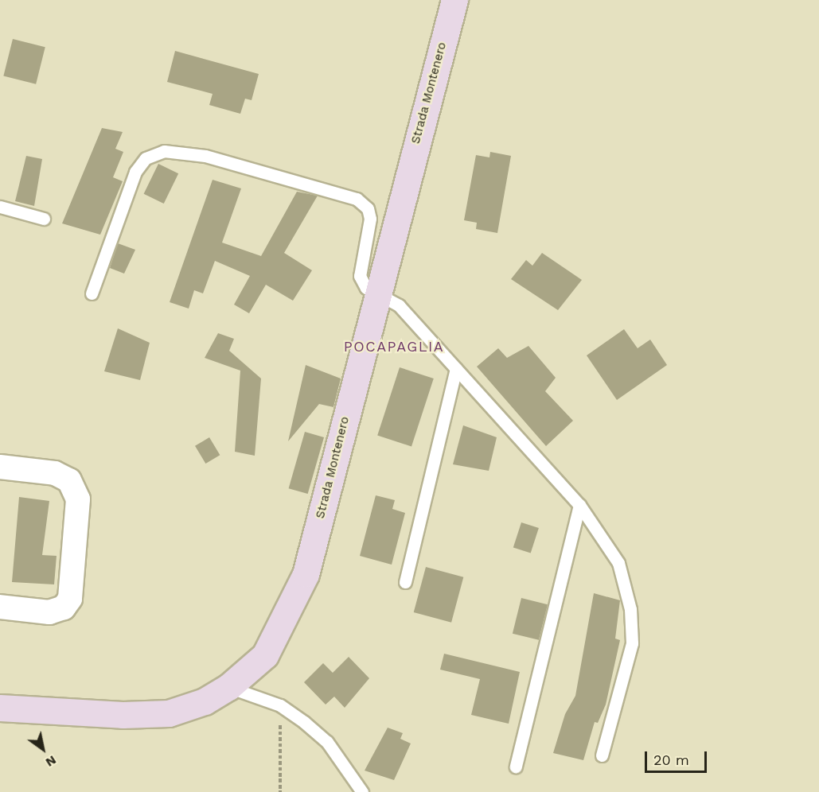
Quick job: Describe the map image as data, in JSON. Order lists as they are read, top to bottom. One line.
{"streets":{"main road":["Strada Montenero"]},"districts":["POCAPAGLIA"],"scale_bar":"20 m","north":"bottom right"}
